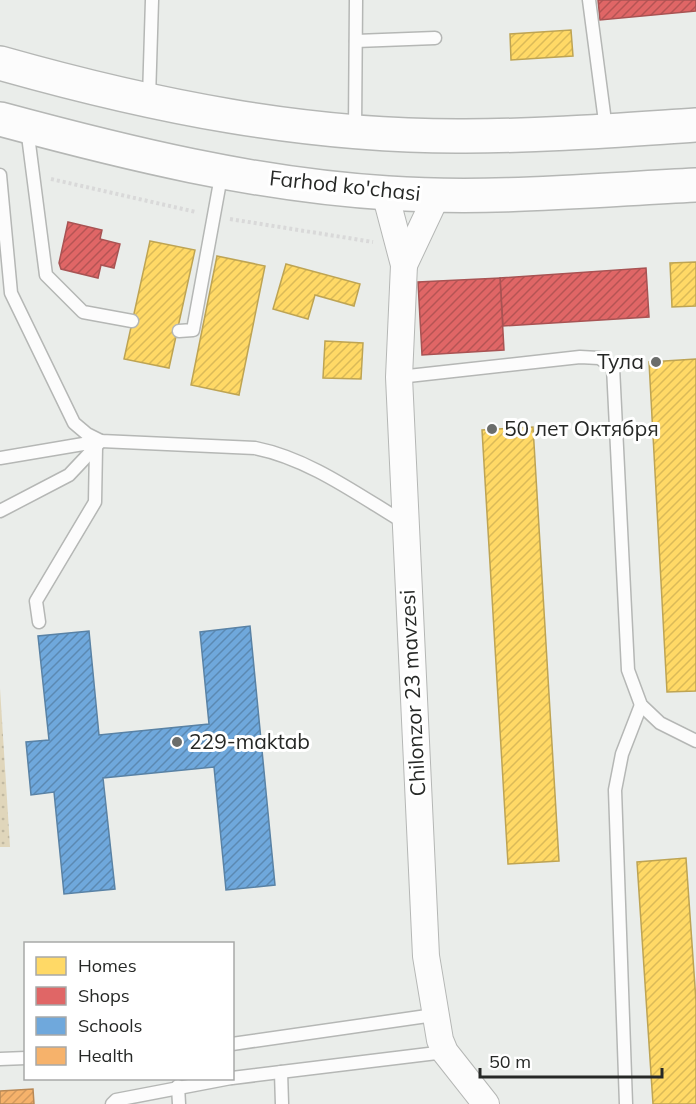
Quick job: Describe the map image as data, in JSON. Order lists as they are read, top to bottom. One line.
{"streets":{"main road":["Farhod ko'chasi"],"street":["Chilonzor 23 mavzesi"]},"crossings":[["Farhod ko'chasi","Chilonzor 23 mavzesi"]],"places":["Тула","50 лет Октября","229-maktab"],"legend":["Homes","Shops","Schools","Health"],"scale_bar":"50 m"}
